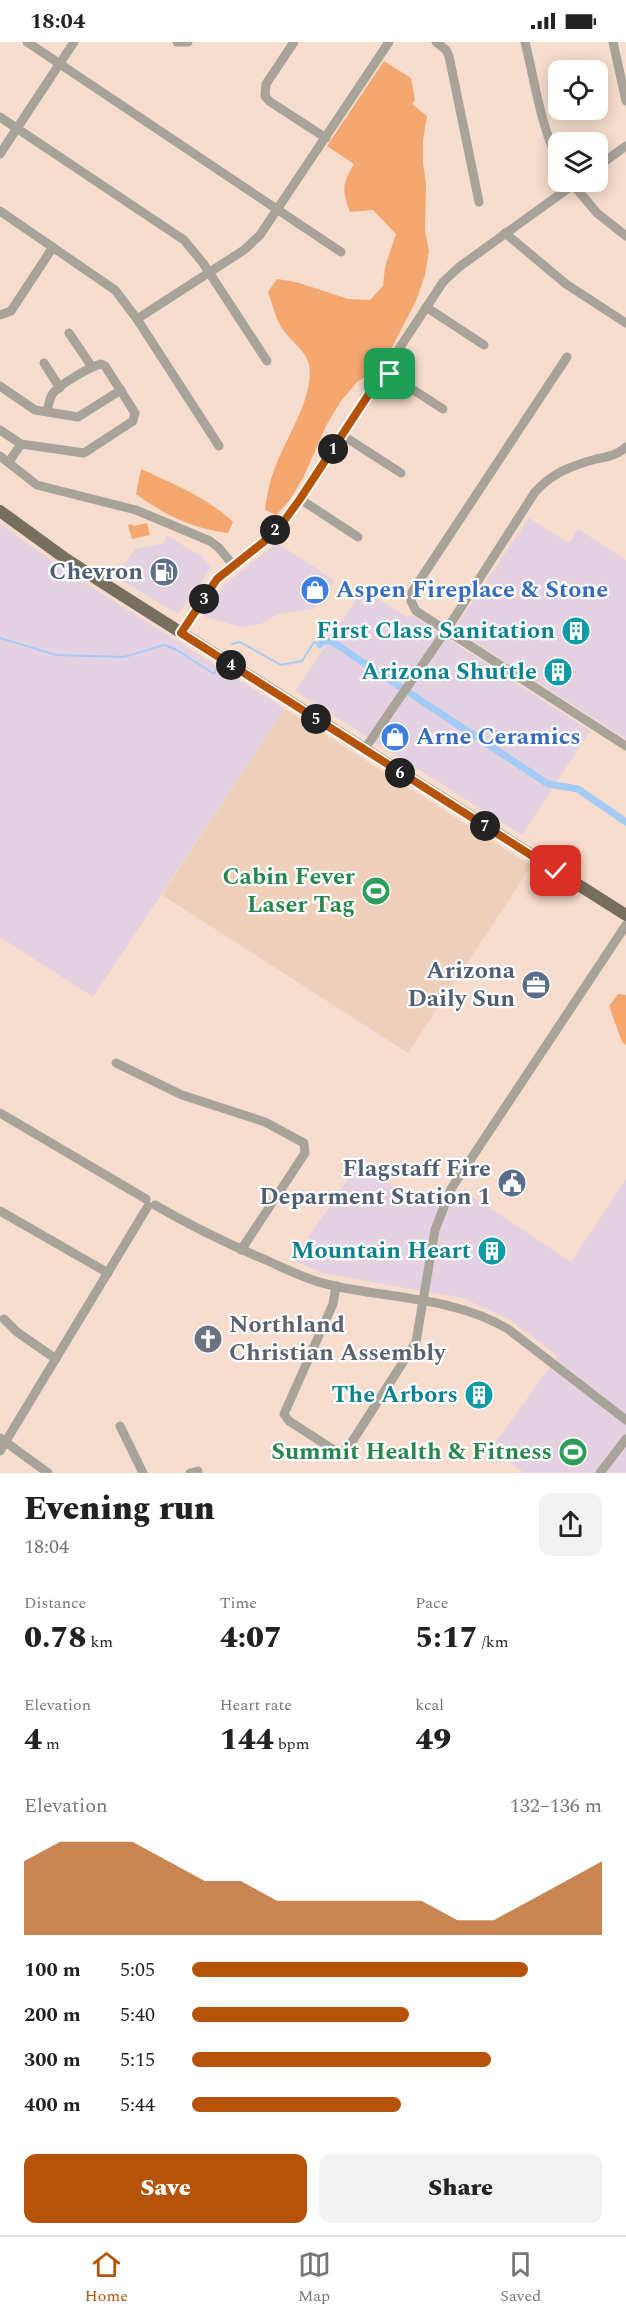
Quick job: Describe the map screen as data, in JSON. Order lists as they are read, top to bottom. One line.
{"places":{"fuel station":["Chevron"],"shop":["Aspen Fireplace & Stone","Arne Ceramics"],"building":["First Class Sanitation","Arizona Shuttle","Mountain Heart","The Arbors"],"sports":["Cabin Fever Laser Tag","Summit Health & Fitness"],"office":["Arizona Daily Sun"],"public building":["Flagstaff Fire Deparment Station 1"],"church":["Northland Christian Assembly"]},"page":{"status":"18:04","pins":["1","2","3","4","5","6","7"],"heading":["Evening run","18:04"],"stats":[["Distance","0.78 km"],["Time","4:07"],["Pace","5:17 /km"],["Elevation","4 m"],["Heart rate","144 bpm"],["kcal","49"]],"chart":["Elevation","132–136 m"],"list":[{"name":"100 m","note":"5:05"},{"name":"200 m","note":"5:40"},{"name":"300 m","note":"5:15"},{"name":"400 m","note":"5:44"}],"buttons":["Save","Share"],"tabs":["Home","Map","Saved"]}}
